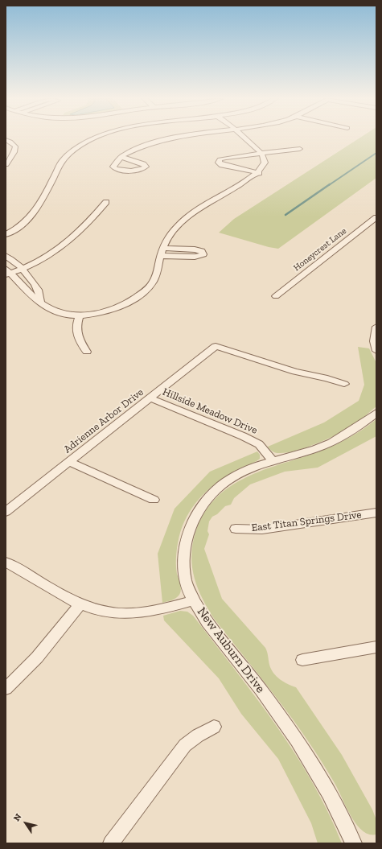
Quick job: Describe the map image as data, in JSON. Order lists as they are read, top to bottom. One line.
{"streets":{"street":["Honeycrest Lane","Hillside Meadow Drive","Adrienne Arbor Drive","East Titan Springs Drive","New Auburn Drive"]},"crossings":[["Hillside Meadow Drive","Adrienne Arbor Drive"],["Hillside Meadow Drive","New Auburn Drive"]],"north":"top left"}
